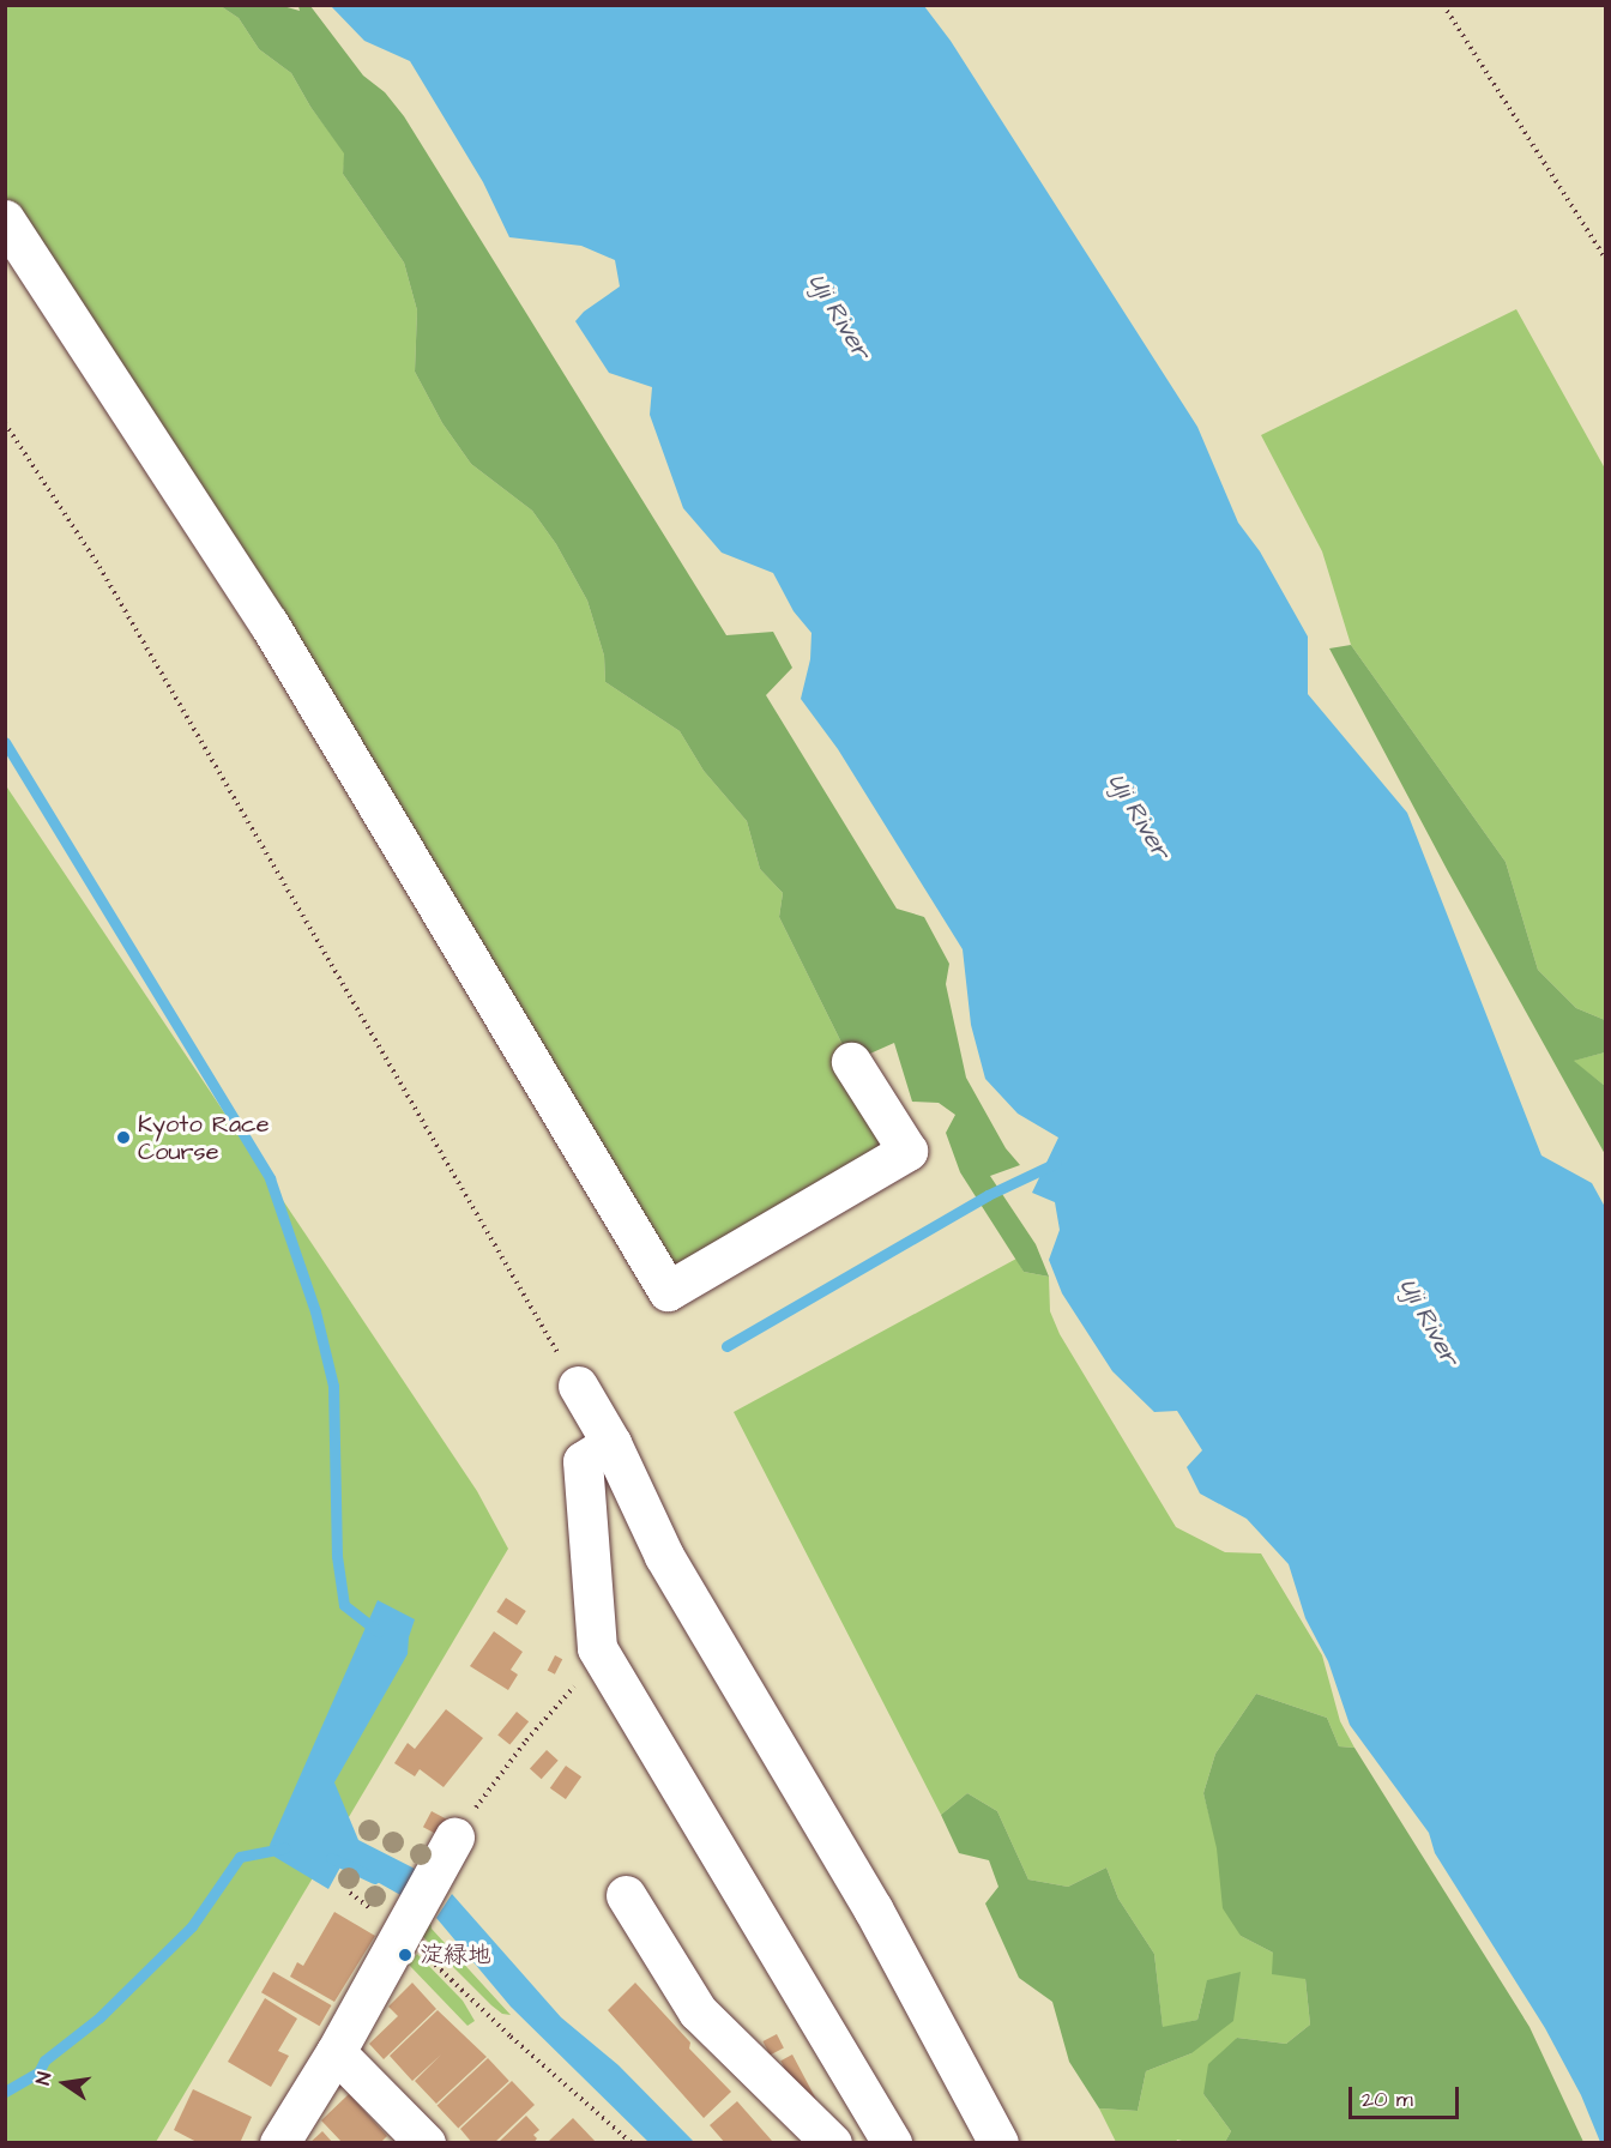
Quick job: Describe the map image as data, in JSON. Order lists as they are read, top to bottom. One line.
{"water":["Uji River"],"places":["Kyoto Race Course","淀緑地"],"scale_bar":"20 m","north":"left"}
